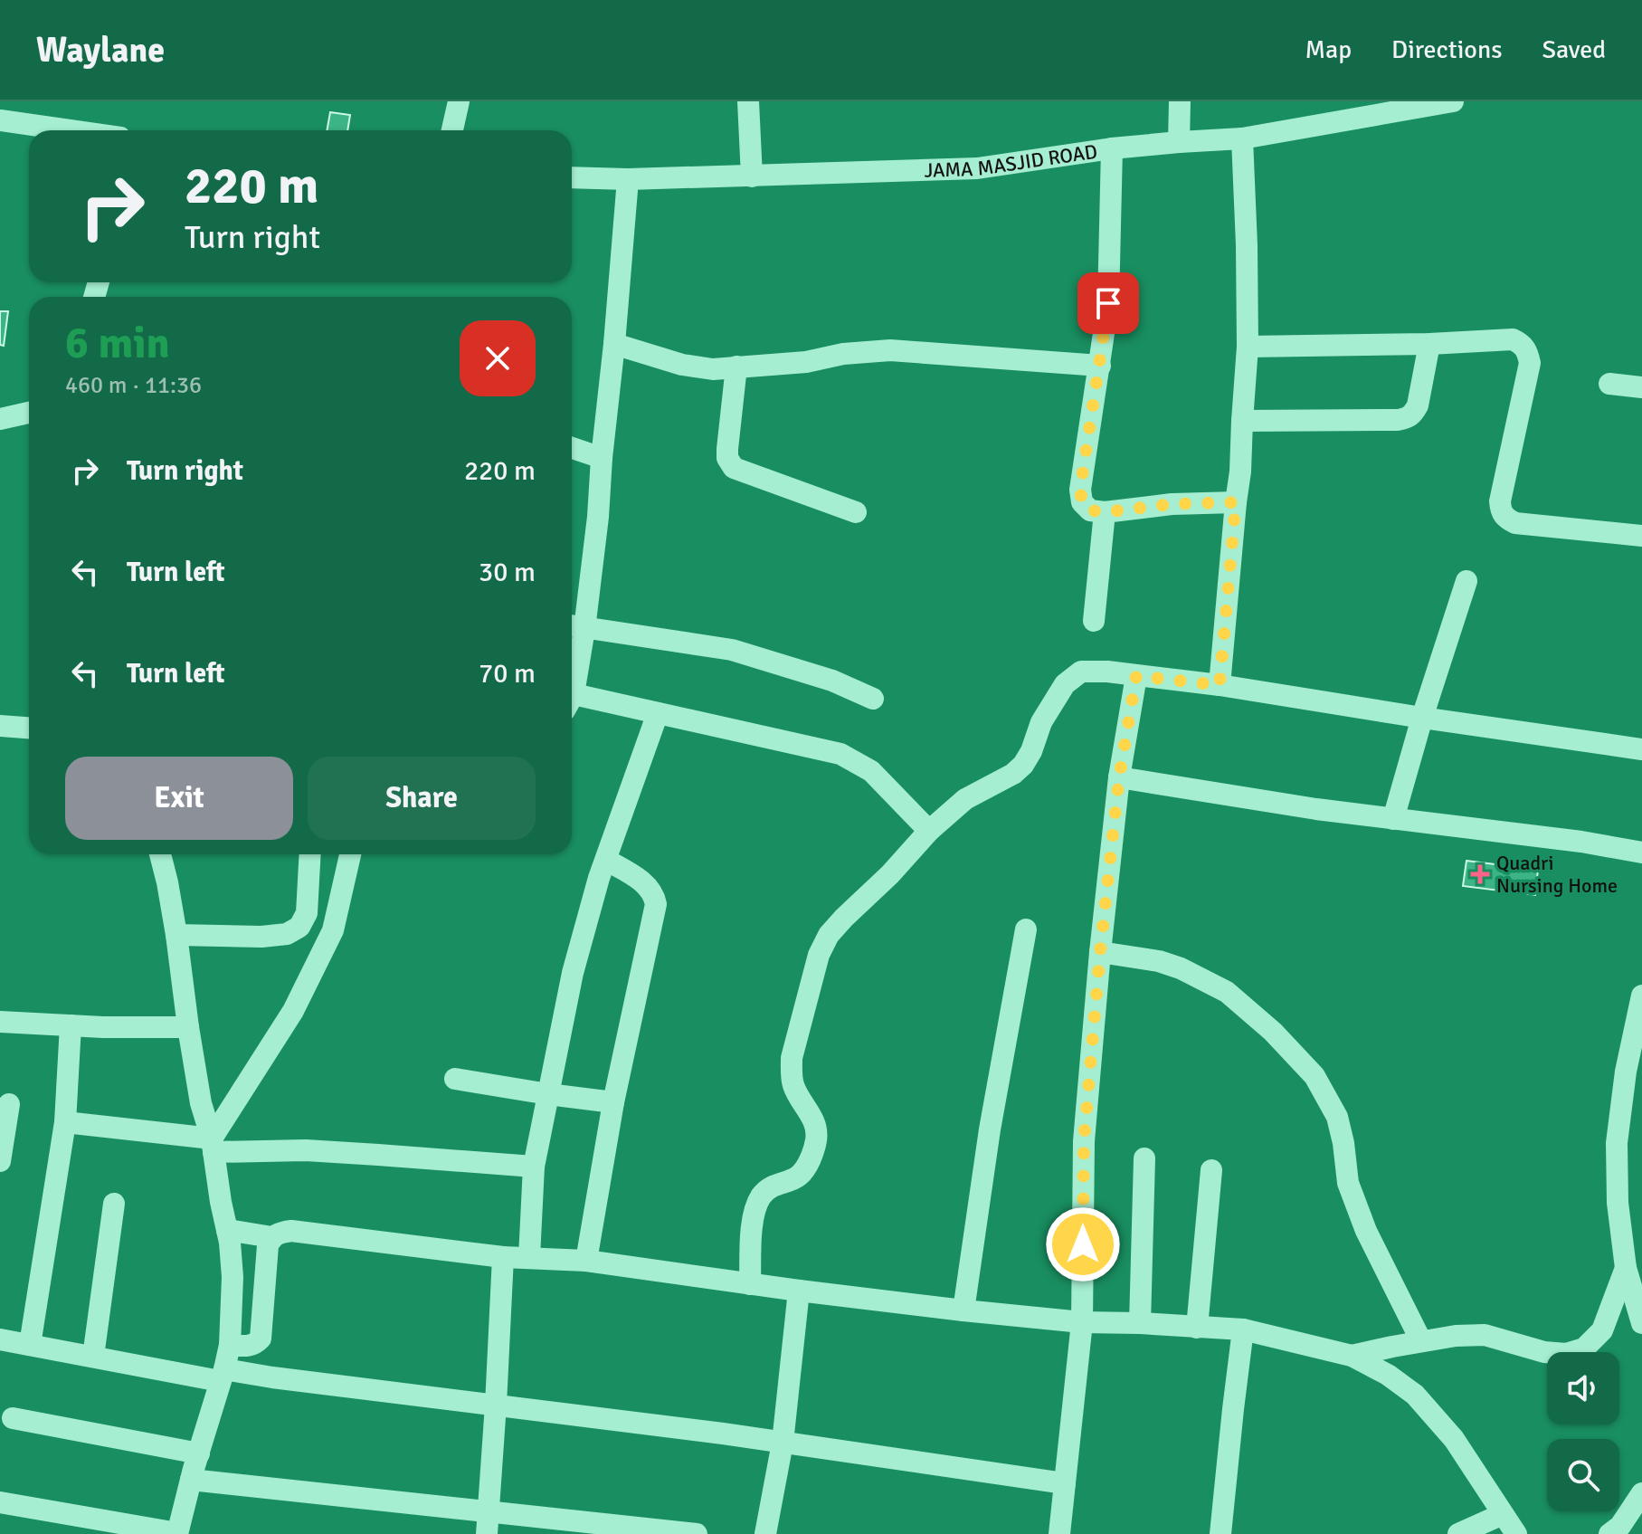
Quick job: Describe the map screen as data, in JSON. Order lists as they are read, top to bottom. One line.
{"streets":{"street":["JAMA MASJID ROAD"]},"places":{"health":["Quadri Nursing Home"]},"page":{"header":"Waylane","nav":["Map","Directions","Saved"],"turn":["220 m","Turn right"],"heading":["6 min","460 m · 11:36"],"list":[{"name":"Turn right","value":"220 m"},{"name":"Turn left","value":"30 m"},{"name":"Turn left","value":"70 m"}],"buttons":["Exit","Share"]}}
